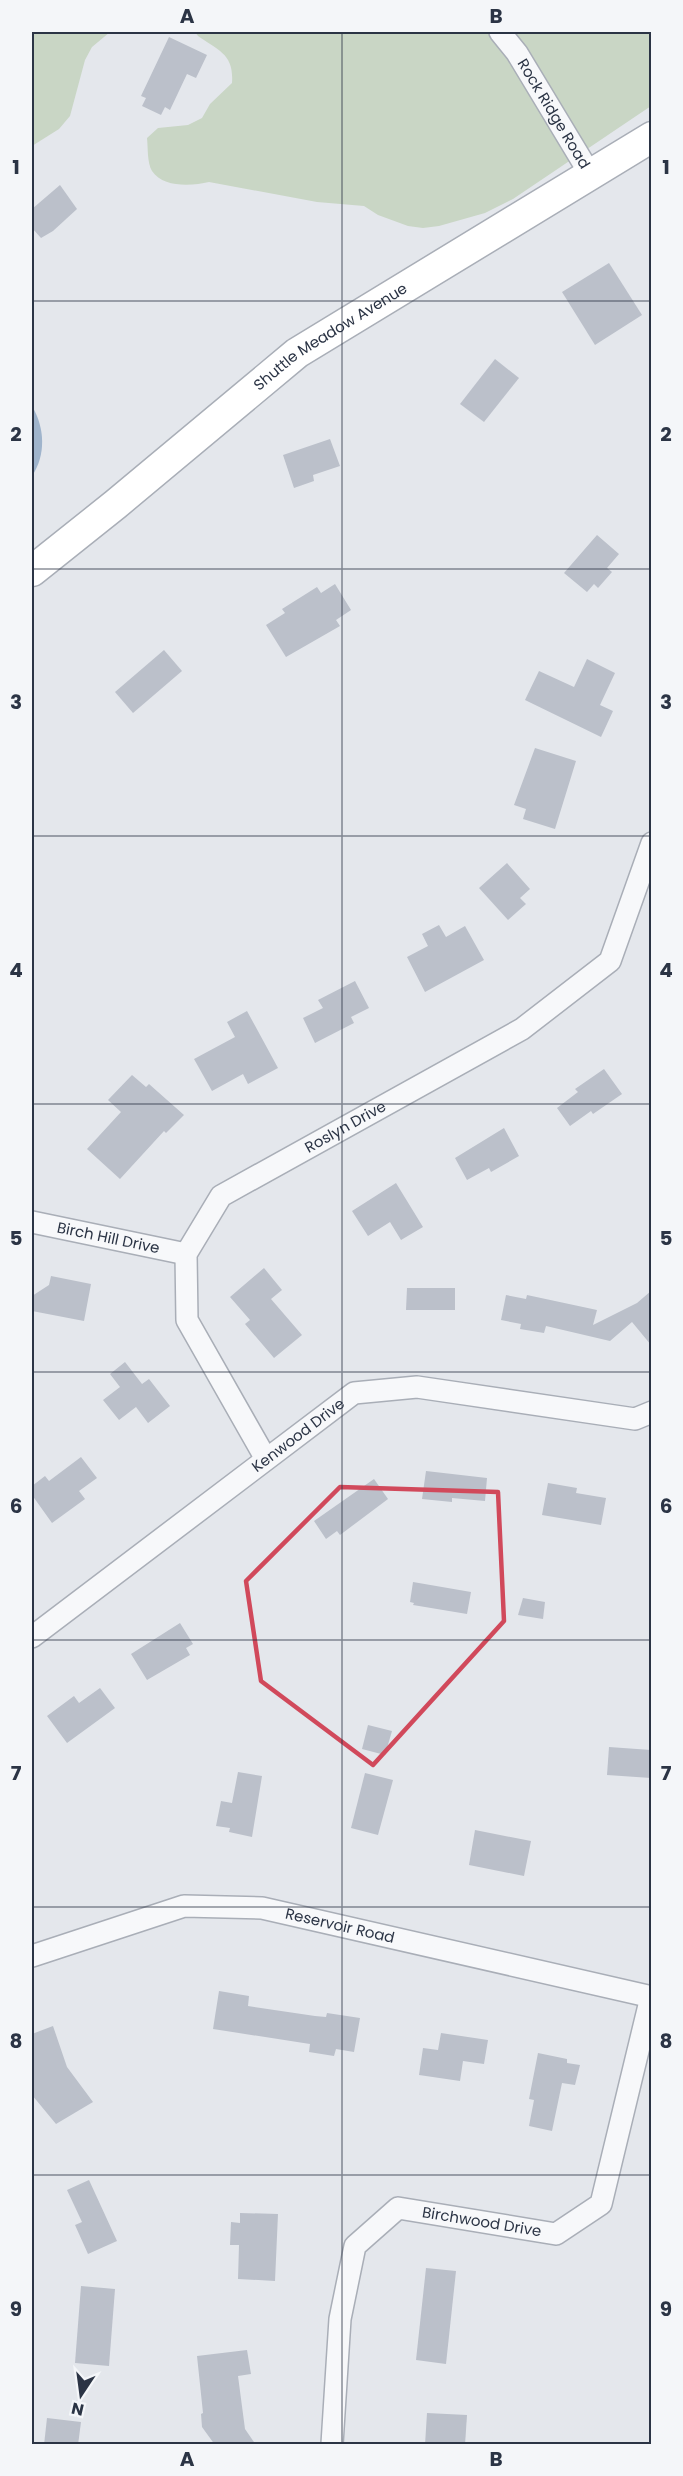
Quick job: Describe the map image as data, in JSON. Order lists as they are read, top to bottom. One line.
{"streets":{"street":["Rock Ridge Road","Shuttle Meadow Avenue","Roslyn Drive","Birch Hill Drive","Kenwood Drive","Reservoir Road","Birchwood Drive"]},"crossings":[["Rock Ridge Road","Shuttle Meadow Avenue"],["Roslyn Drive","Birch Hill Drive"],["Reservoir Road","Birchwood Drive"]],"north":"bottom","grid":{"columns":["A","B"],"rows":["1","2","3","4","5","6","7","8","9"]}}
